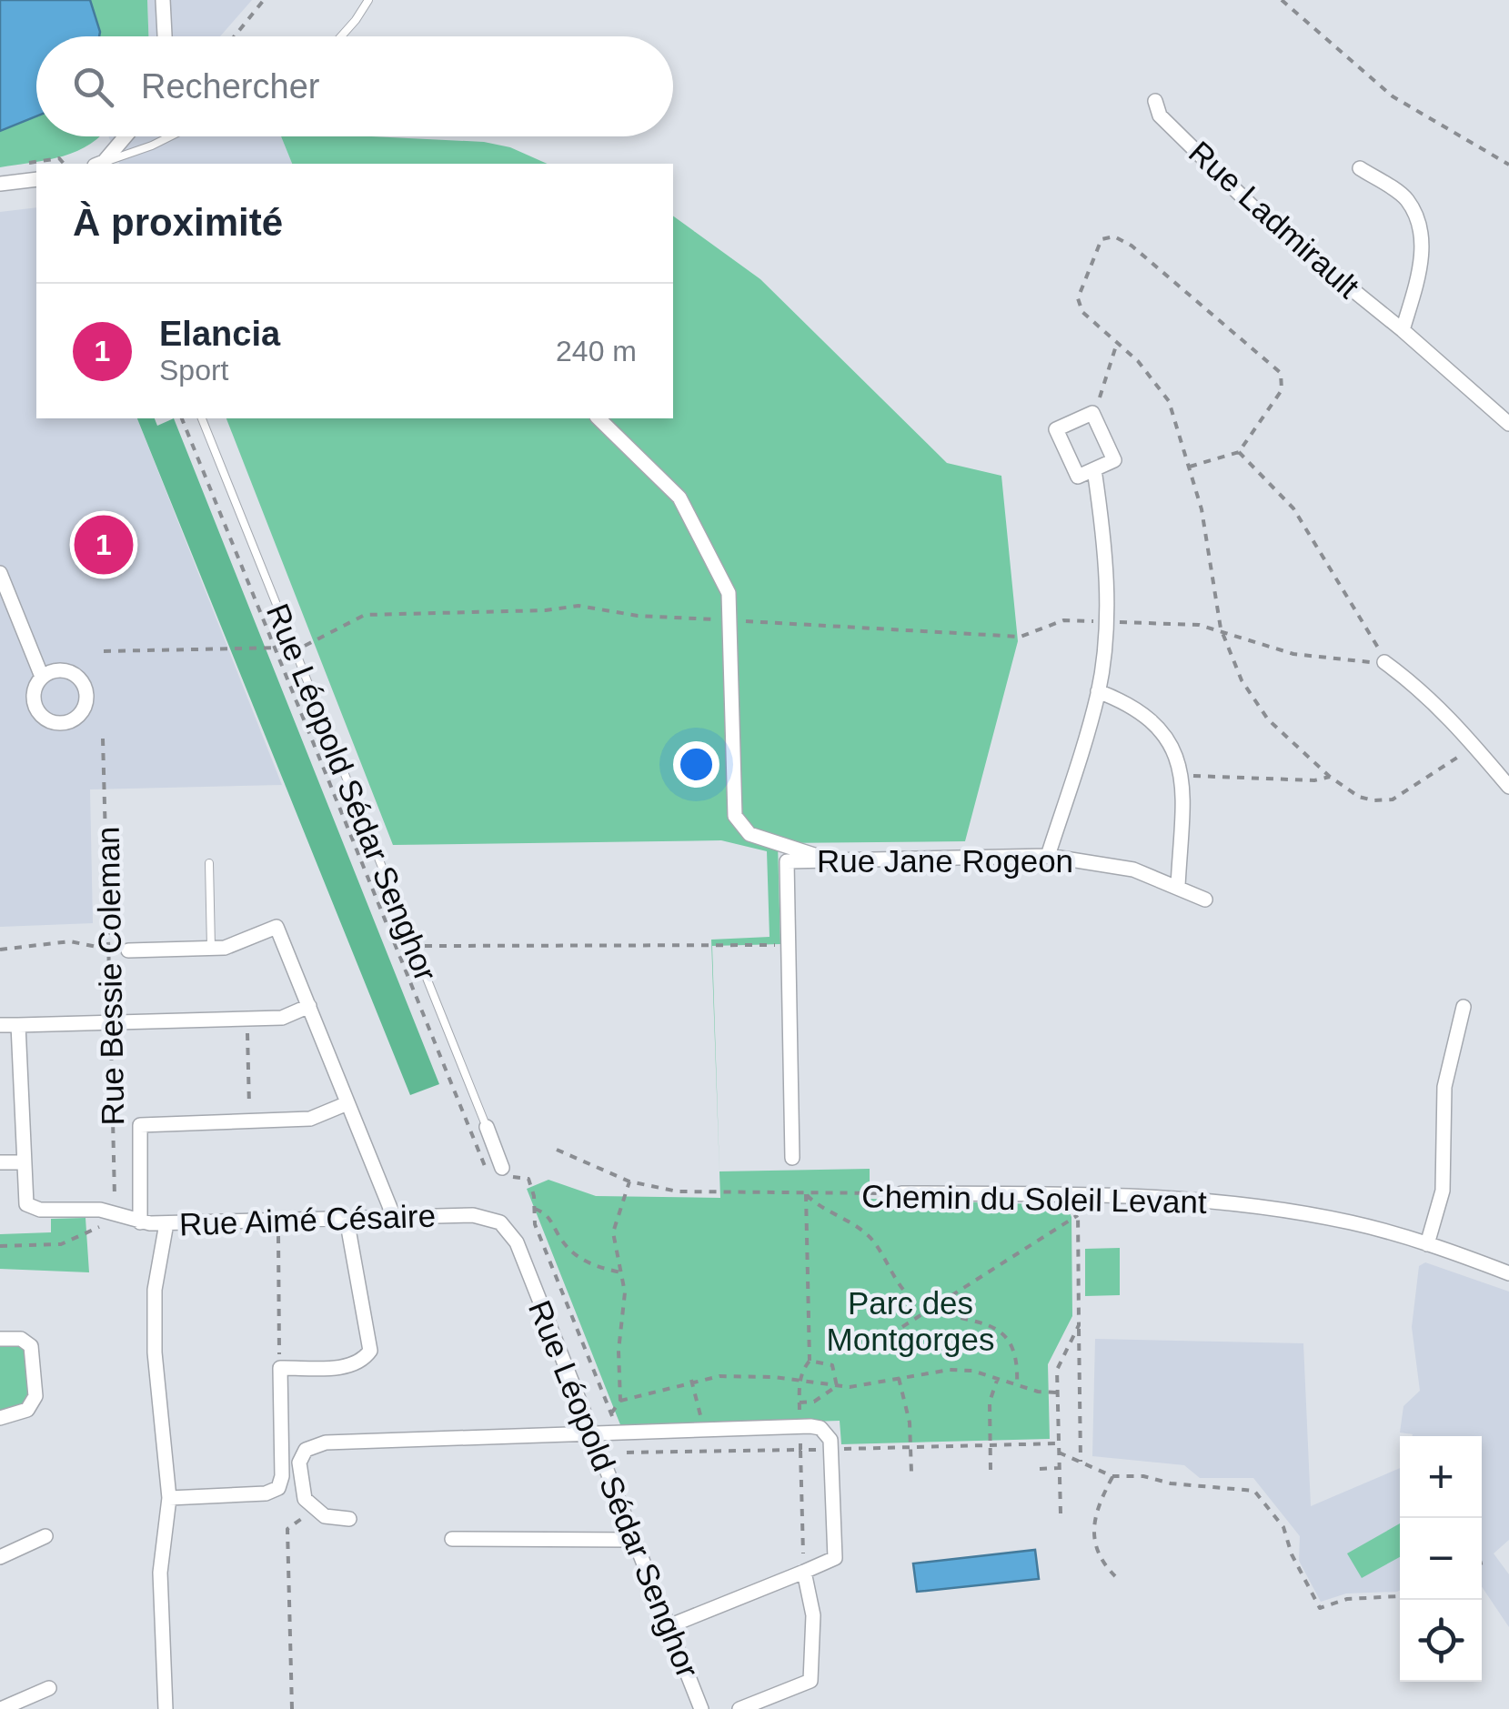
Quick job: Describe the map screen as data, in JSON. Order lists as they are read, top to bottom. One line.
{"streets":{"street":["Rue Ladmirault","Rue Léopold Sédar Senghor","Rue Jane Rogeon","Chemin du Soleil Levant","Rue Aimé Césaire"],"path":["Rue Bessie Coleman"]},"crossings":[["Rue Léopold Sédar Senghor","Rue Aimé Césaire"],["Rue Bessie Coleman","Rue Aimé Césaire"]],"parks":["Parc des Montgorges"],"page":{"search":"Rechercher","heading":"À proximité","list":[{"mark":"1","name":"Elancia","note":"Sport","value":"240 m"}],"pins":"1","map_buttons":["+","−"]}}
